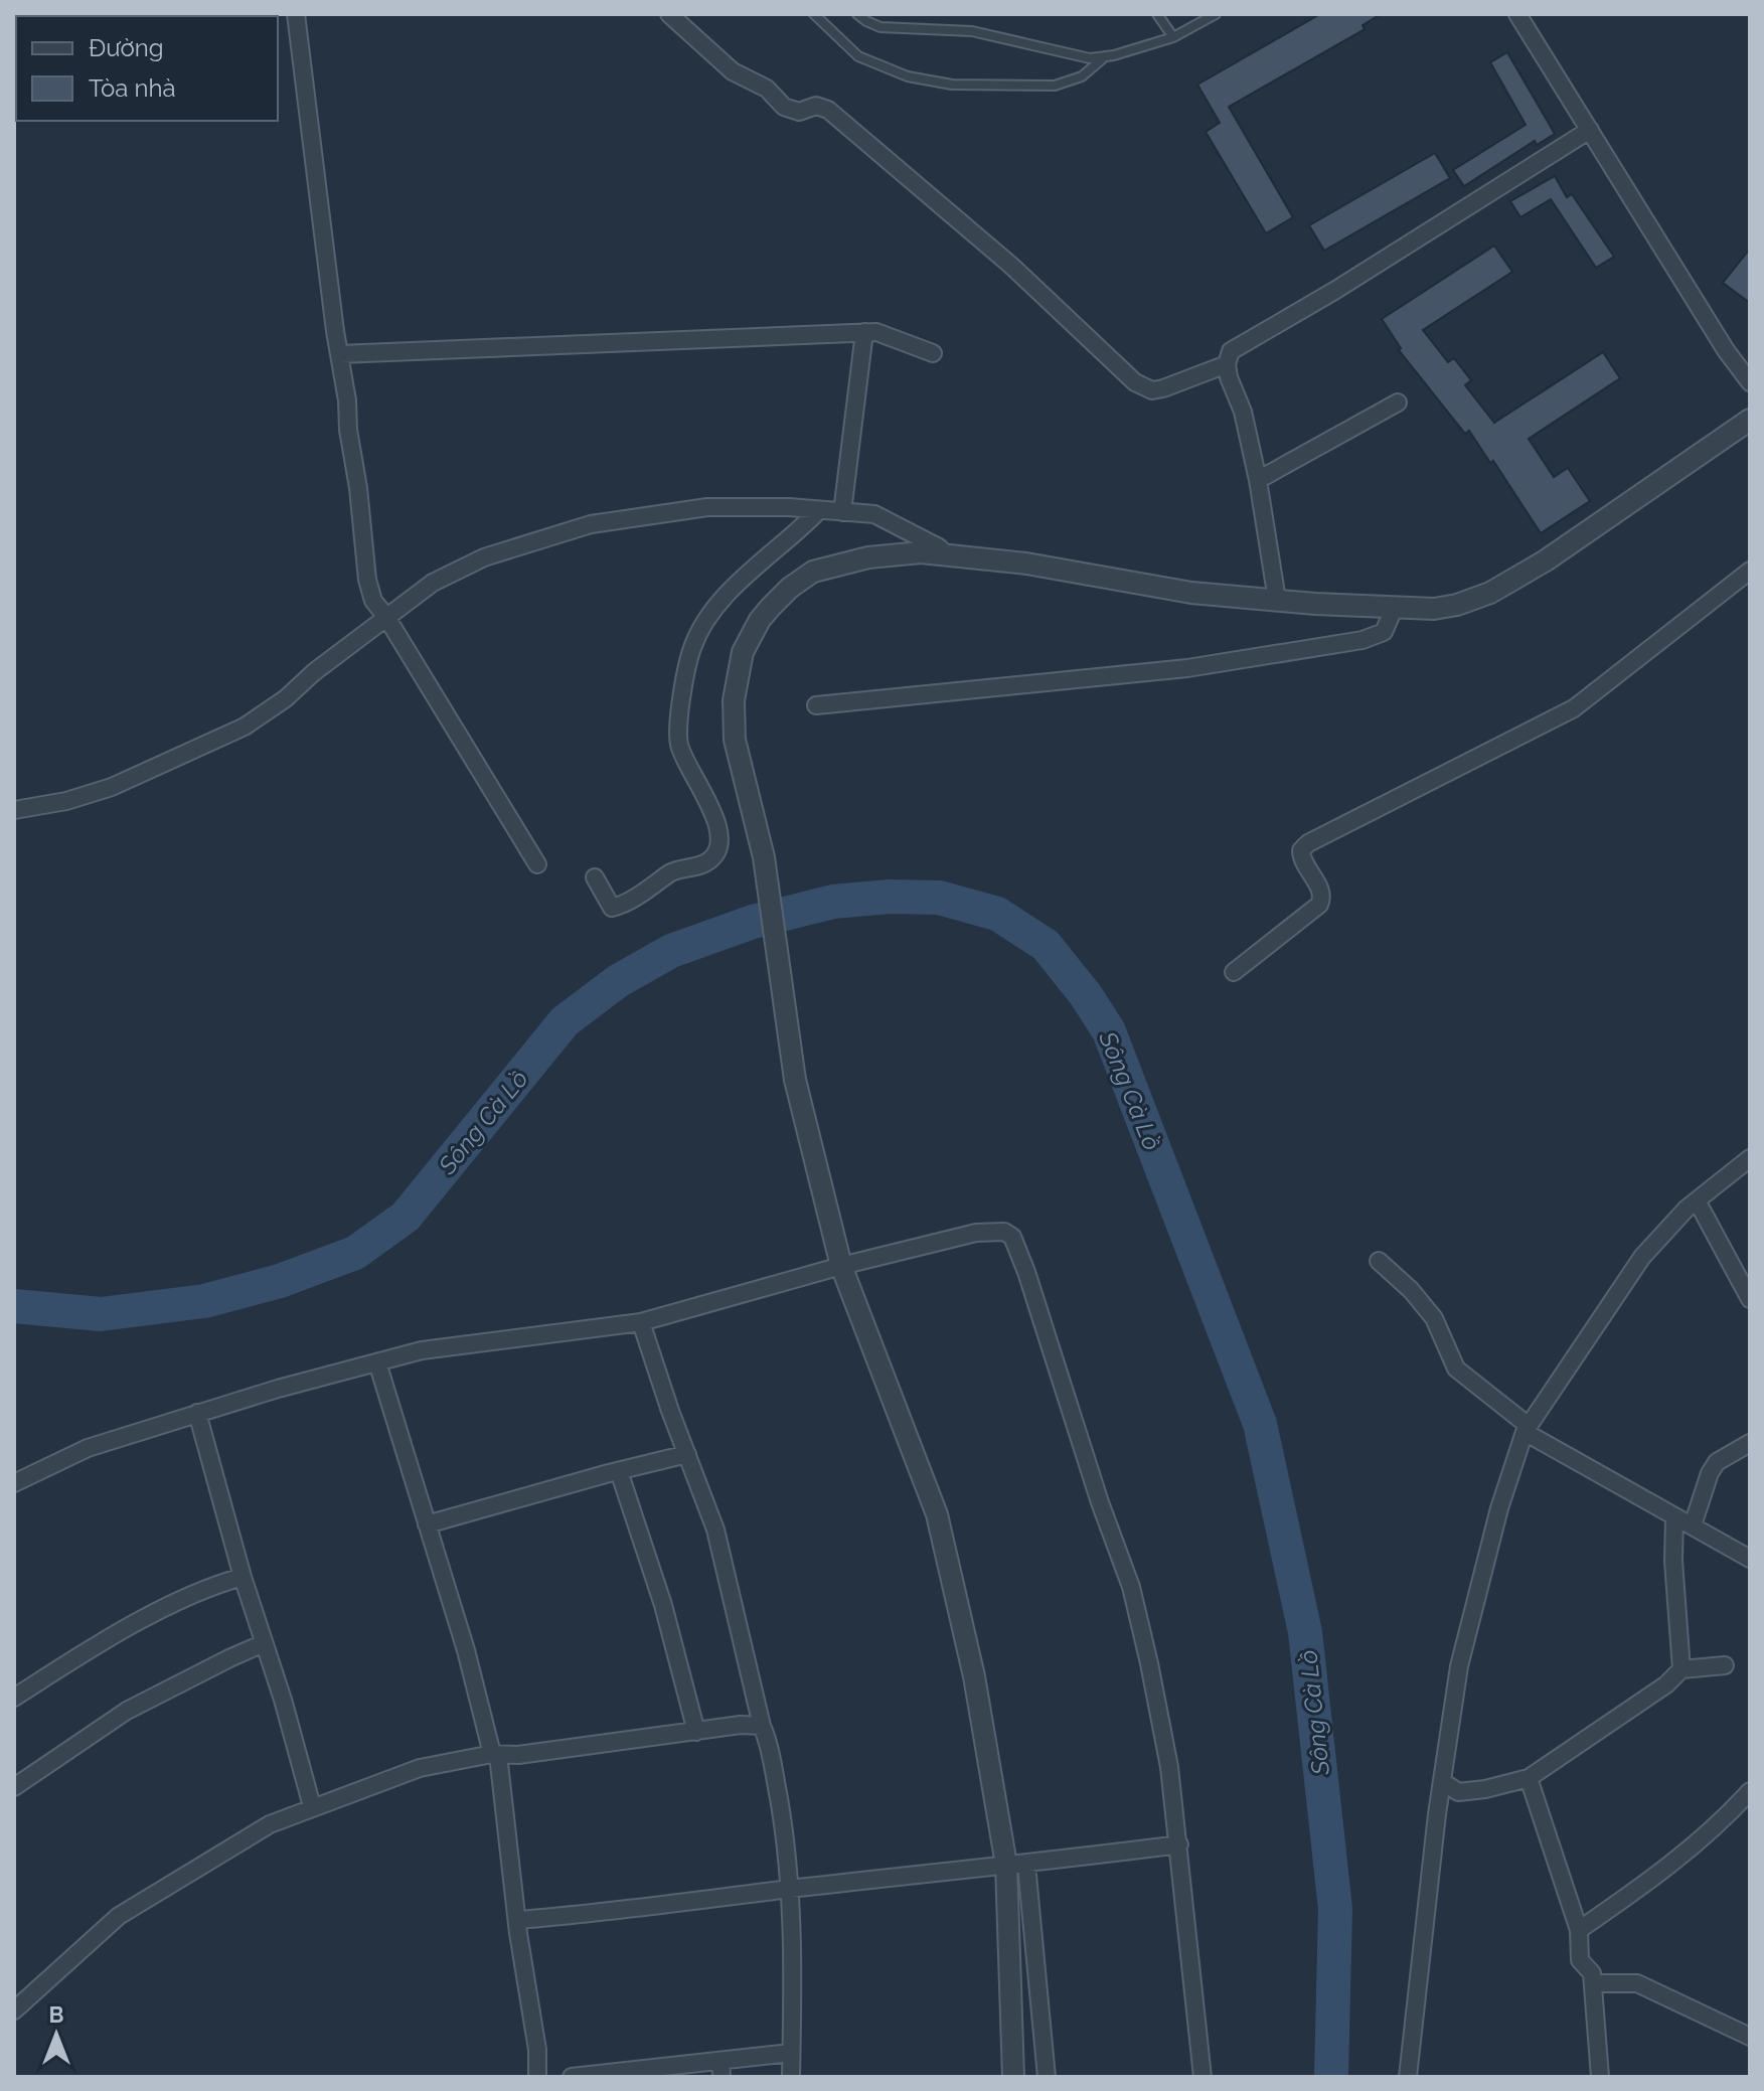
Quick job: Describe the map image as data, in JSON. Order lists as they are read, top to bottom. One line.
{"water":["Sông Cà Lồ"],"legend":["Đường","Tòa nhà"],"north":"top"}
